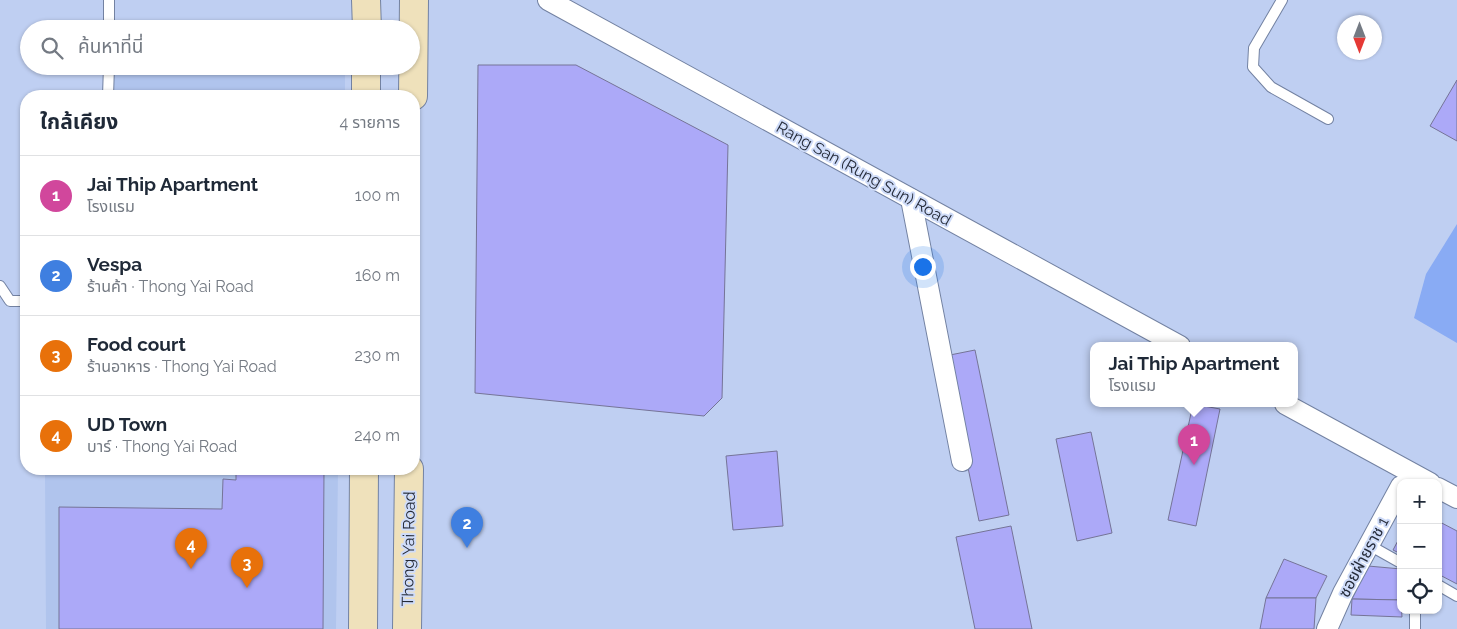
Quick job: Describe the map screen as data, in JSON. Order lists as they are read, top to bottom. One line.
{"streets":{"street":["Rang San (Rung Sun) Road","Thong Yai Road","ซอยฝ่ายราช 1"]},"north":"bottom","page":{"search":"ค้นหาที่นี่","heading":["ใกล้เคียง","4 รายการ"],"list":[{"mark":"1","name":"Jai Thip Apartment","note":"โรงแรม","value":"100 m"},{"mark":"2","name":"Vespa","note":"ร้านค้า · Thong Yai Road","value":"160 m"},{"mark":"3","name":"Food court","note":"ร้านอาหาร · Thong Yai Road","value":"230 m"},{"mark":"4","name":"UD Town","note":"บาร์ · Thong Yai Road","value":"240 m"}],"popup":["Jai Thip Apartment","โรงแรม"],"pins":["1","2","4","3"],"map_buttons":["+","−"]}}
